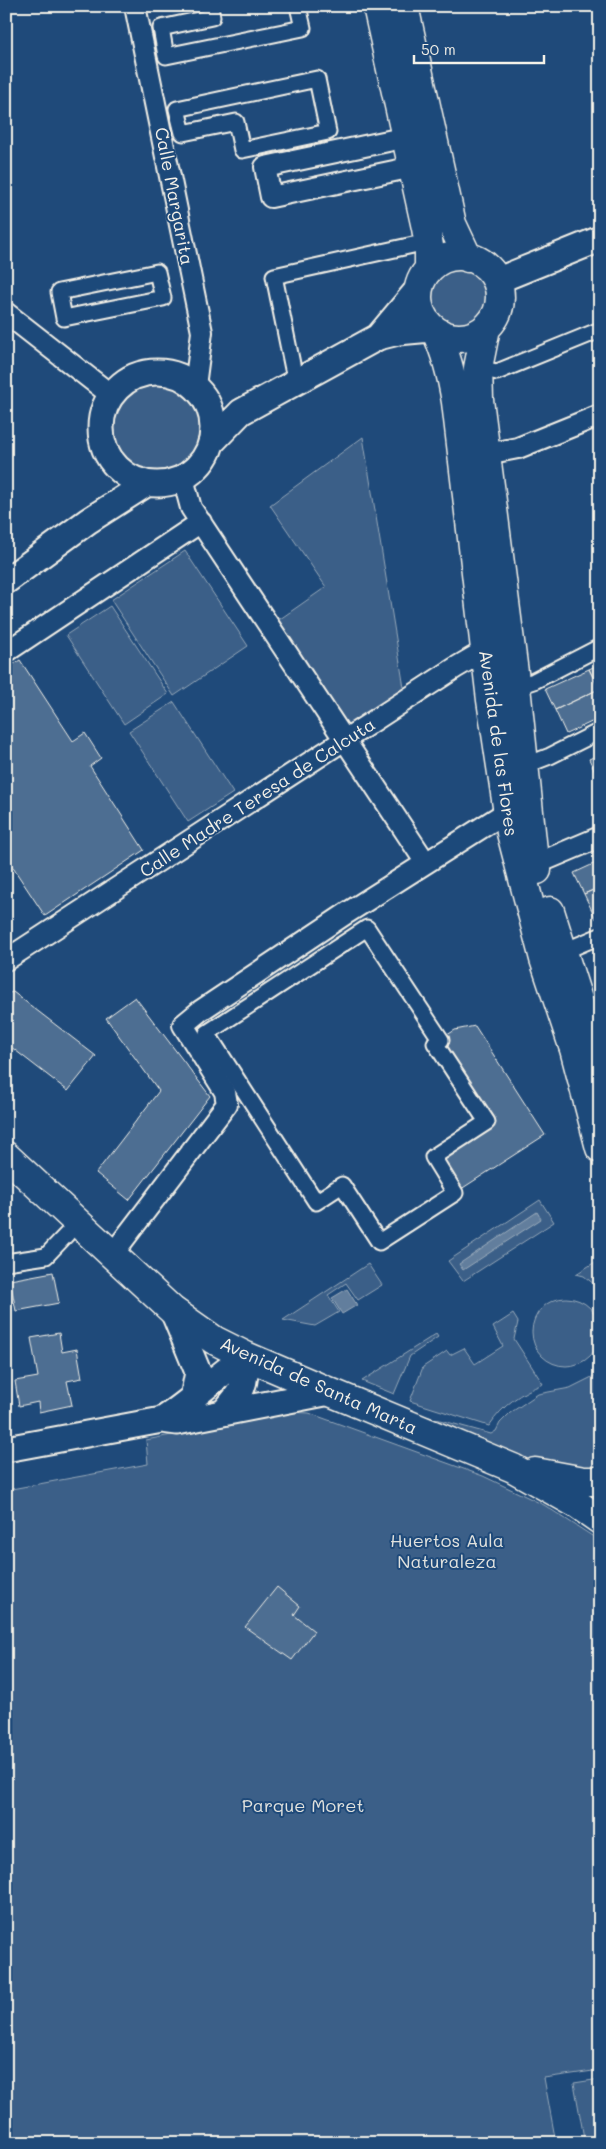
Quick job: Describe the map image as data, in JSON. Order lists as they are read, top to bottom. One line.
{"streets":{"main road":["Avenida de las Flores","Avenida de Santa Marta"],"street":["Calle Margarita","Calle Madre Teresa de Calcuta"]},"crossings":[["Avenida de las Flores","Calle Madre Teresa de Calcuta"]],"parks":["Huertos Aula Naturaleza","Parque Moret"],"scale_bar":"50 m"}
